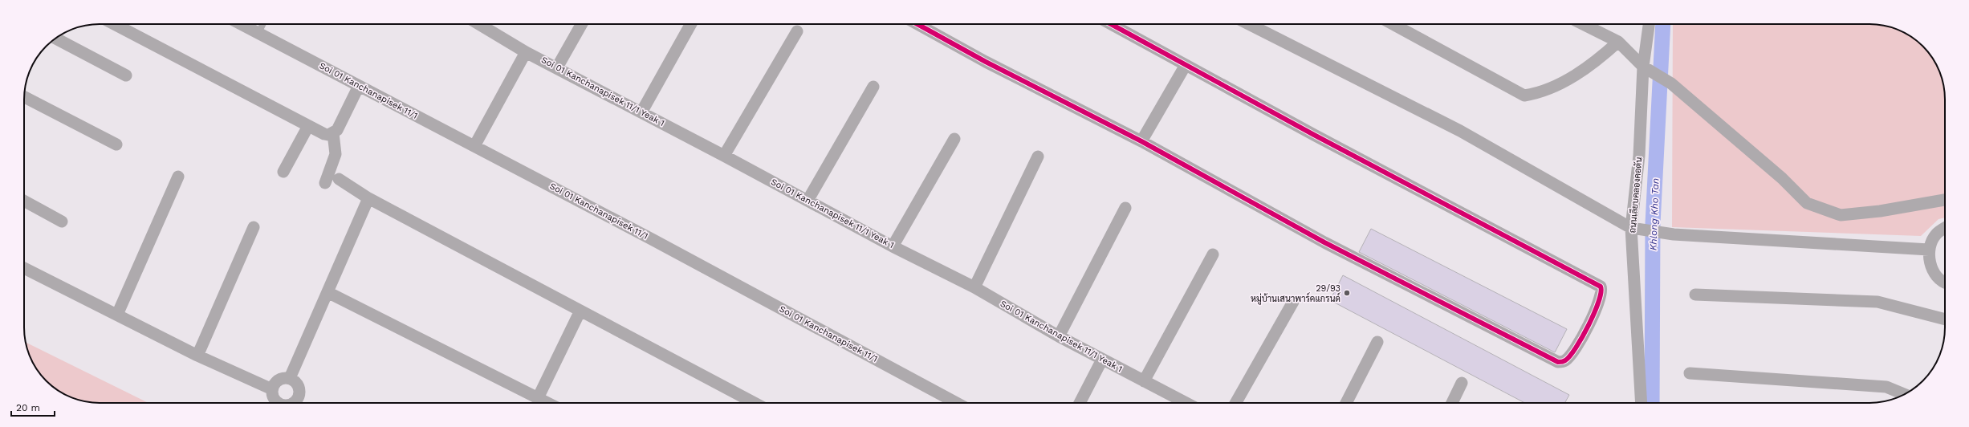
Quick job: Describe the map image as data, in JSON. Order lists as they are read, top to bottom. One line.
{"streets":{"street":["Soi 01 Kanchanapisek 11/1","Soi 01 Kanchanapisek 11/1 Yeak 1","ถนนเลียบคลองคอตัน"]},"water":["Khlong Kho Tan"],"places":["29/93 หมู่บ้านเสนาพาร์คแกรนด์"],"scale_bar":"20 m"}
